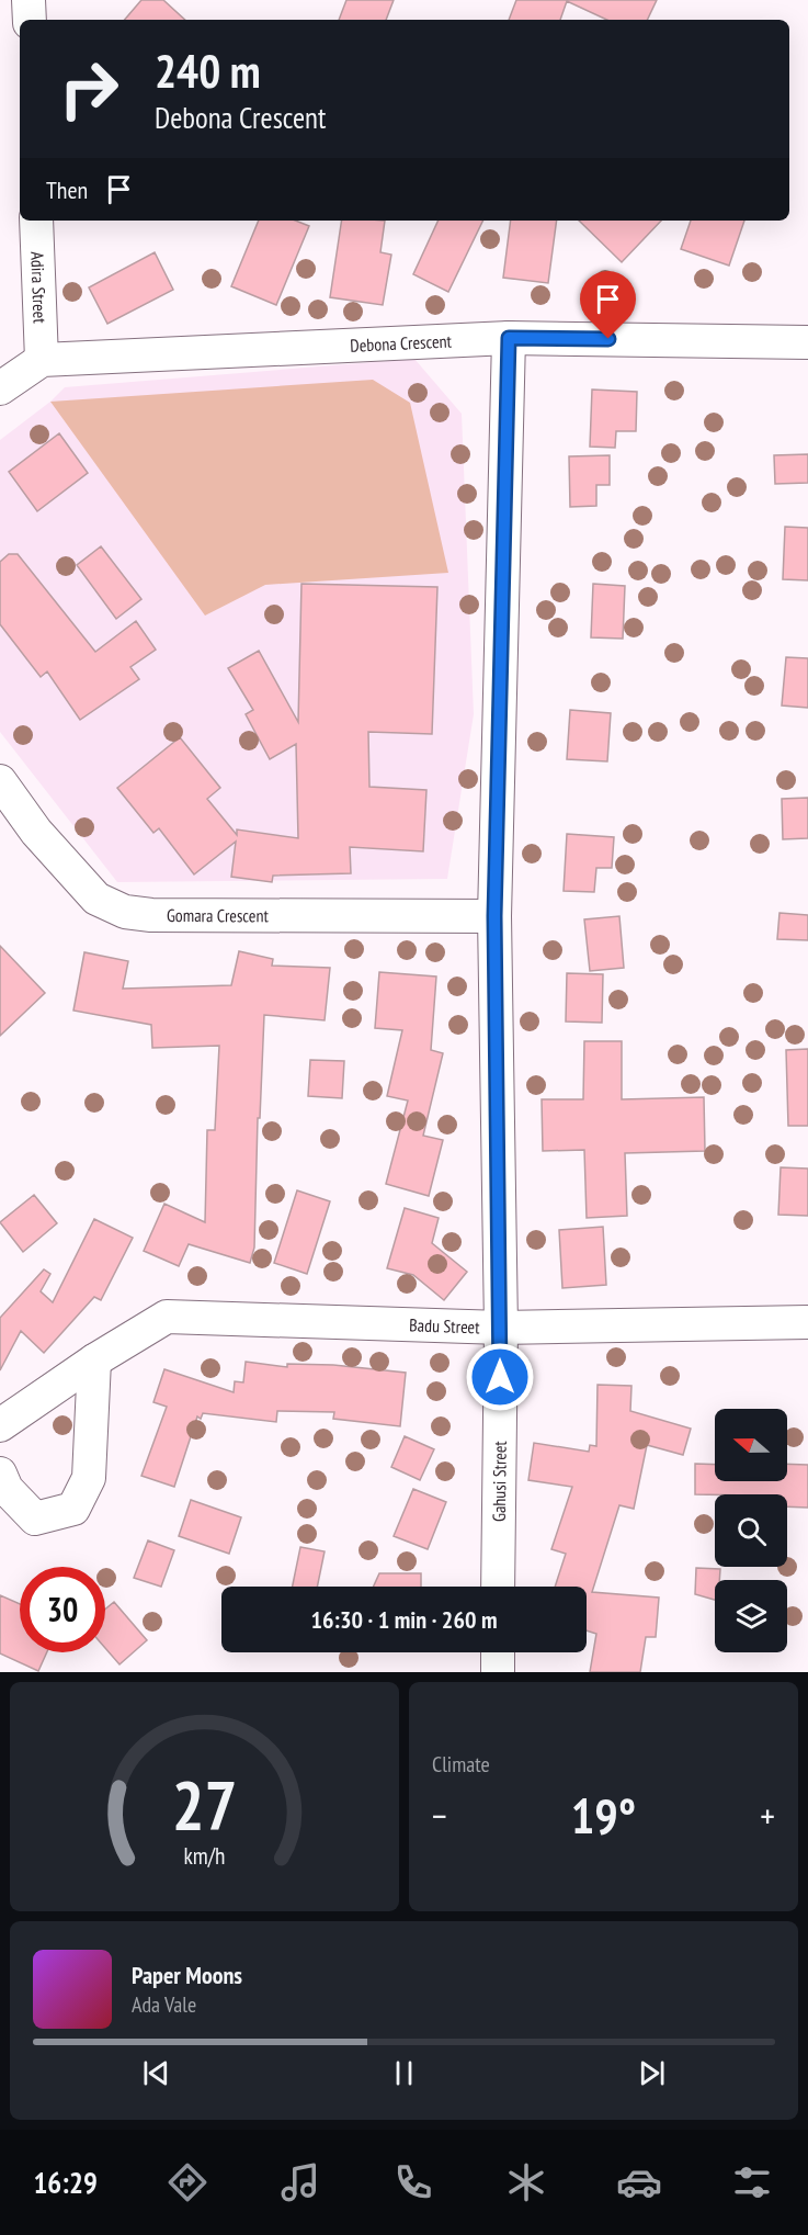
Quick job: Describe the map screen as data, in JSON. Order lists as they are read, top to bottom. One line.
{"streets":{"street":["Adira Street","Debona Crescent","Gomara Crescent","Badu Street","Gahusi Street"]},"crossings":[["Adira Street","Debona Crescent"],["Debona Crescent","Gahusi Street"],["Gomara Crescent","Gahusi Street"],["Badu Street","Gahusi Street"]],"north":"left","page":{"turn":["240 m","Debona Crescent"],"then":"Then","limit":"30","trip":"16:30 · 1 min · 260 m","tile":"Climate","heat":["−","19°","+"],"song":["Paper Moons","Ada Vale"],"tabs":"16:29","gauge":["27","km/h"]}}
